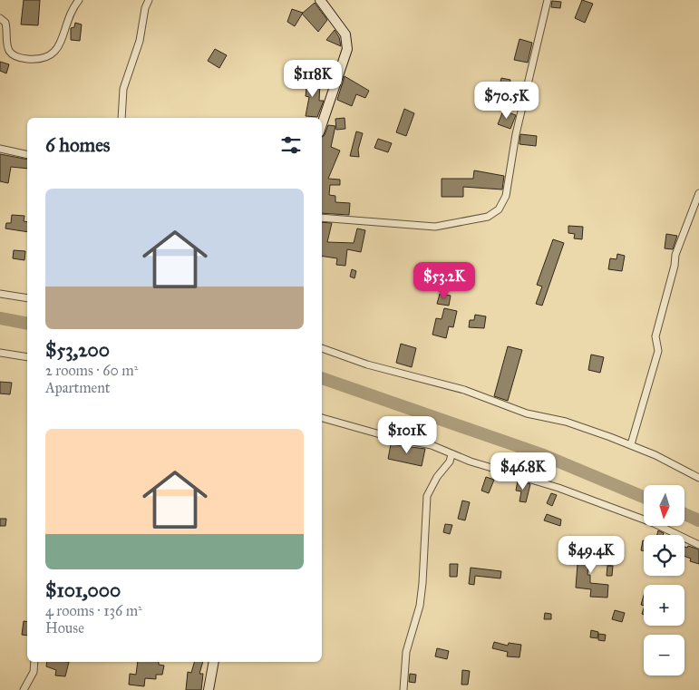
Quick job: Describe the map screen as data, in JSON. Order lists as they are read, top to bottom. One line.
{"north":"bottom","page":{"price":["$118K","$70.5K","$53.2K","$101K","$46.8K","$49.4K"],"heading":"6 homes","list":[{"name":"$53,200","note":"2 rooms · 60 m² · Apartment"},{"name":"$101,000","note":"4 rooms · 136 m² · House"}],"map_buttons":["+","−"]}}
